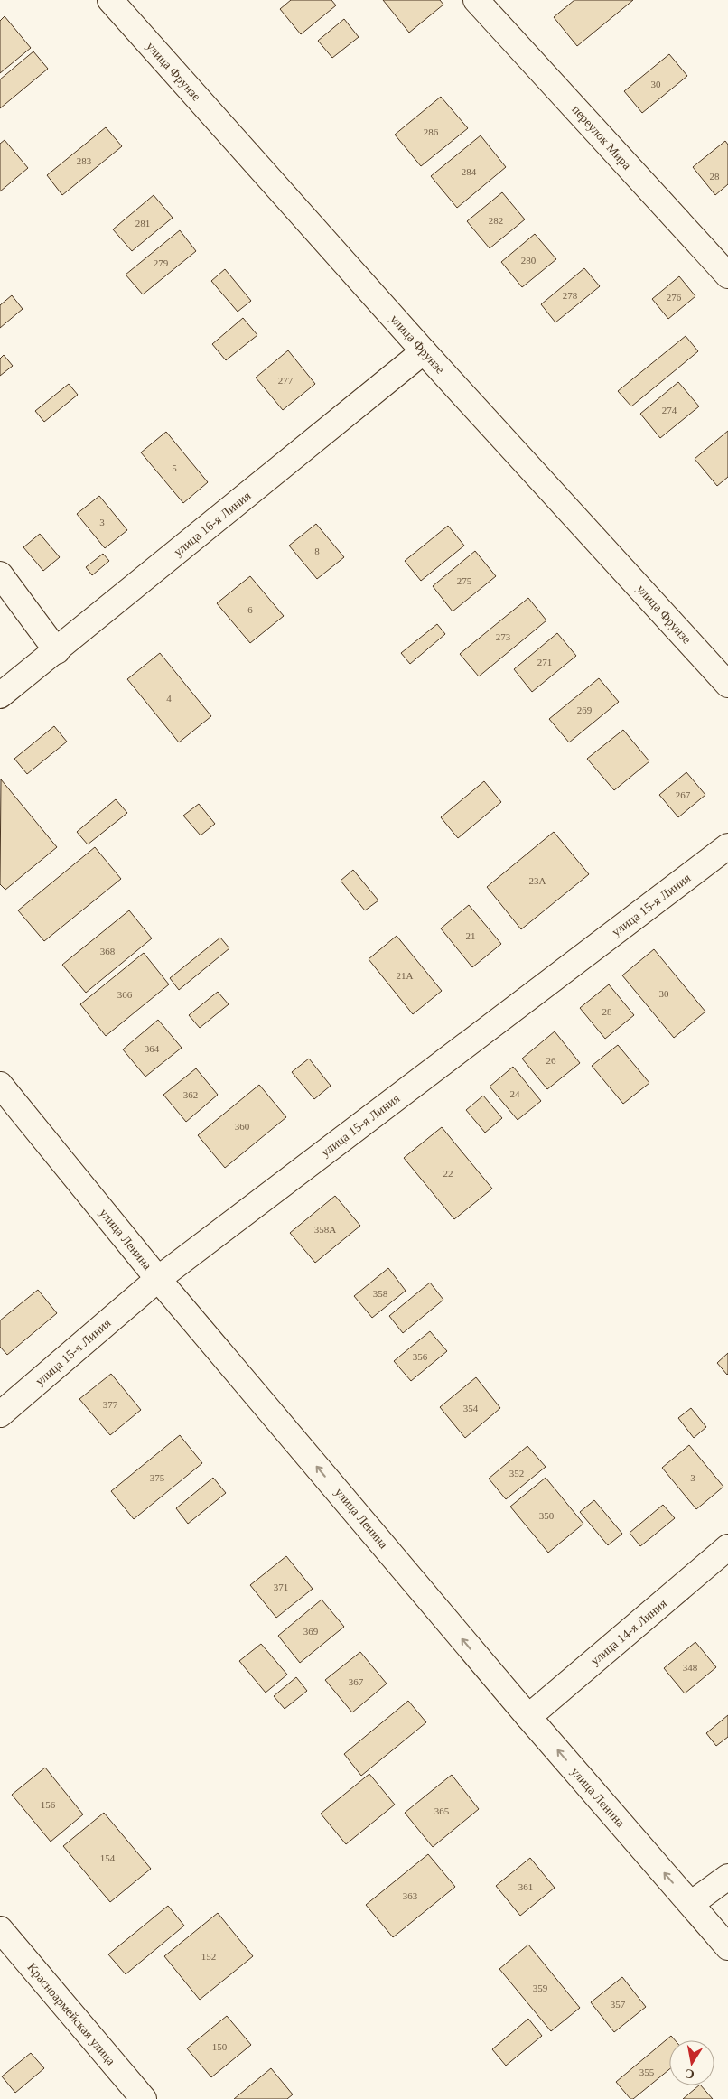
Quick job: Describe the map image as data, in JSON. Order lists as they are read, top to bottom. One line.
{"streets":{"street":["улица Фрунзе","переулок Мира","улица 16-я Линия","улица 15-я Линия","улица Ленина","улица 14-я Линия","Красноармейская улица"]},"crossings":[["улица Фрунзе","улица 16-я Линия"],["улица 15-я Линия","улица Ленина"],["улица Ленина","улица 14-я Линия"]],"one_way":["улица Ленина"],"house_numbers":["30","286","283","284","28","282","281","280","279","278","276","277","274","5","3","8","275","6","273","271","4","269","267","23А","21","368","21А","30","366","28","364","26","24","362","360","22","358А","358","356","377","354","352","375","3","350","371","369","348","367","156","365","154","361","363","152","359","357","150","355"],"north":"bottom"}
